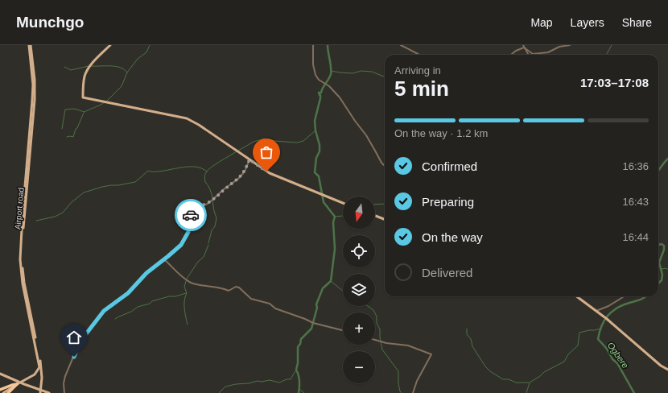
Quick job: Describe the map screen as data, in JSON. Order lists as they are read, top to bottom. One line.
{"streets":{"main road":["Airport road"]},"water":["Ogbere"],"north":"bottom","page":{"header":"Munchgo","nav":["Map","Layers","Share"],"heading":["5 min","Arriving in","17:03–17:08"],"bar":"On the way · 1.2 km","list":[["Confirmed","16:36"],["Preparing","16:43"],["On the way","16:44"],"Delivered"],"map_buttons":["+","−"]}}
